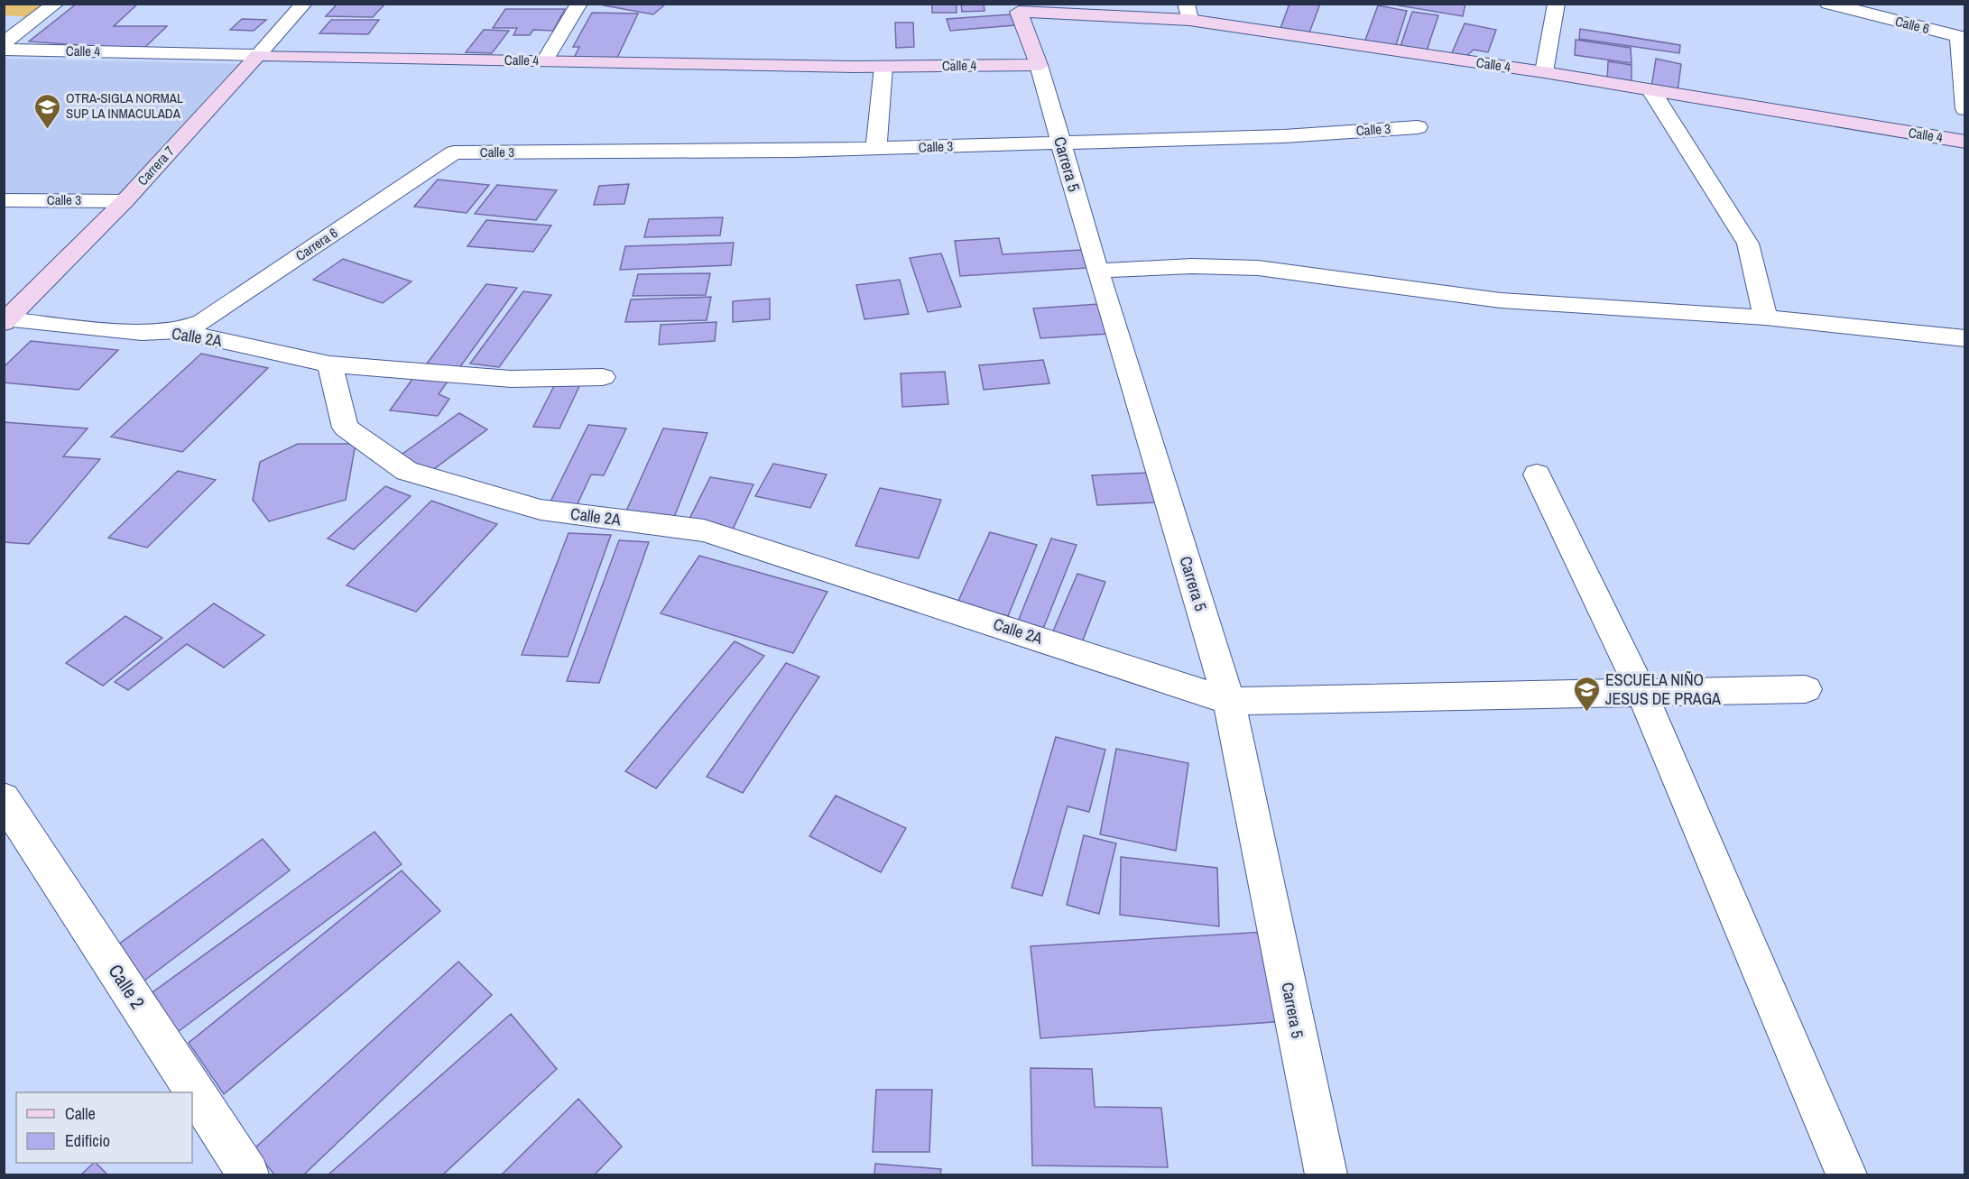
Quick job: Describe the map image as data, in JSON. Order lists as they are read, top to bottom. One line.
{"streets":{"street":["Calle 6","Calle 4","Calle 3","Carrera 5","Carrera 7","Carrera 6","Calle 2A","Calle 2"]},"crossings":[["Calle 4","Carrera 5"],["Calle 4","Carrera 7"],["Calle 3","Carrera 5"],["Calle 3","Carrera 7"],["Calle 3","Carrera 6"],["Carrera 5","Calle 2A"],["Carrera 7","Calle 2A"],["Carrera 6","Calle 2A"]],"places":{"school or university":["OTRA-SIGLA NORMAL SUP LA INMACULADA","ESCUELA NIÑO JESUS DE PRAGA"]},"legend":["Calle","Edificio"]}
